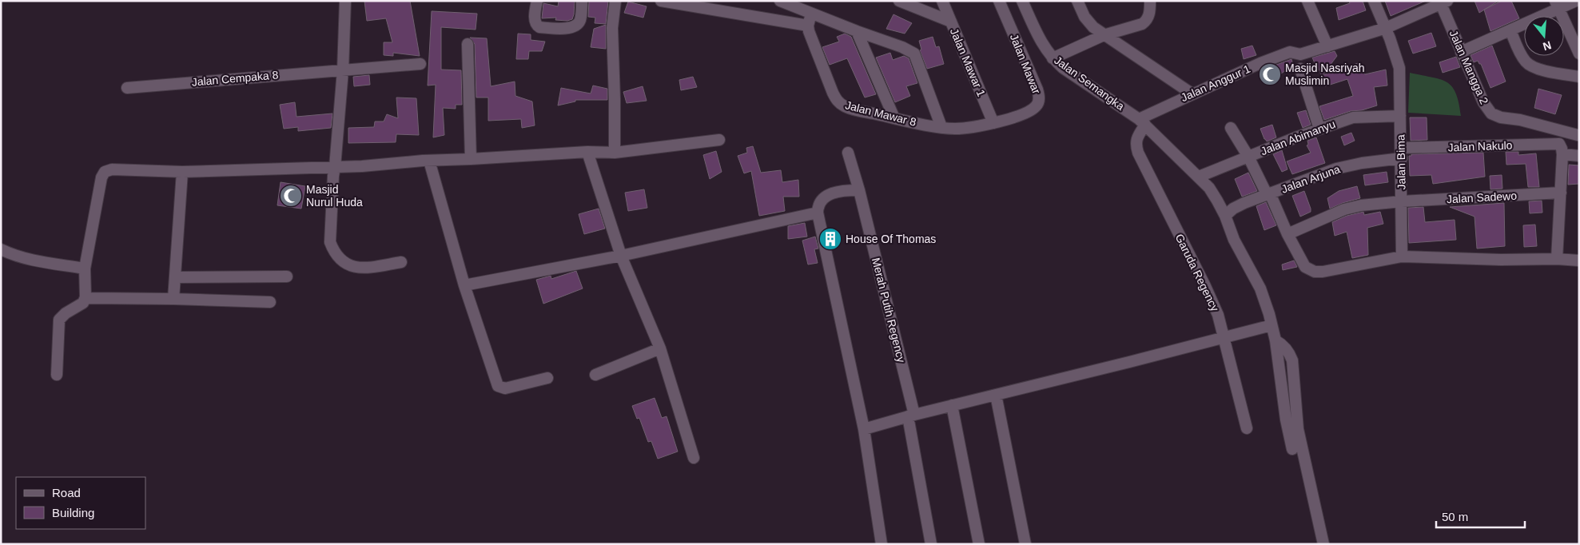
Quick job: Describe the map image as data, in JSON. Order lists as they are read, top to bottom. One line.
{"streets":{"street":["Jalan Mawar 1","Jalan Mawar","Jalan Mangga 2","Jalan Cempaka 8","Jalan Semangka","Jalan Anggur 1","Jalan Mawar 8","Jalan Abimanyu","Jalan Nakulo","Jalan Bima","Jalan Arjuna","Jalan Sadewo","Garuda Regency","Merah Putih Regency"]},"crossings":[["Jalan Mawar 1","Jalan Mawar"],["Jalan Mawar 1","Jalan Mawar 8"],["Jalan Mawar","Jalan Mawar 8"],["Jalan Mangga 2","Jalan Anggur 1"],["Jalan Semangka","Jalan Anggur 1"],["Jalan Semangka","Jalan Abimanyu"],["Jalan Semangka","Jalan Arjuna"],["Jalan Semangka","Garuda Regency"],["Jalan Anggur 1","Jalan Bima"],["Jalan Anggur 1","Garuda Regency"],["Jalan Abimanyu","Jalan Bima"],["Jalan Nakulo","Jalan Bima"],["Jalan Nakulo","Jalan Arjuna"],["Jalan Bima","Jalan Arjuna"],["Jalan Bima","Jalan Sadewo"]],"places":{"mosque":["Masjid Nasriyah Muslimin","Masjid Nurul Huda"],"building":["House Of Thomas"]},"legend":["Road","Building"],"scale_bar":"50 m","north":"bottom"}
